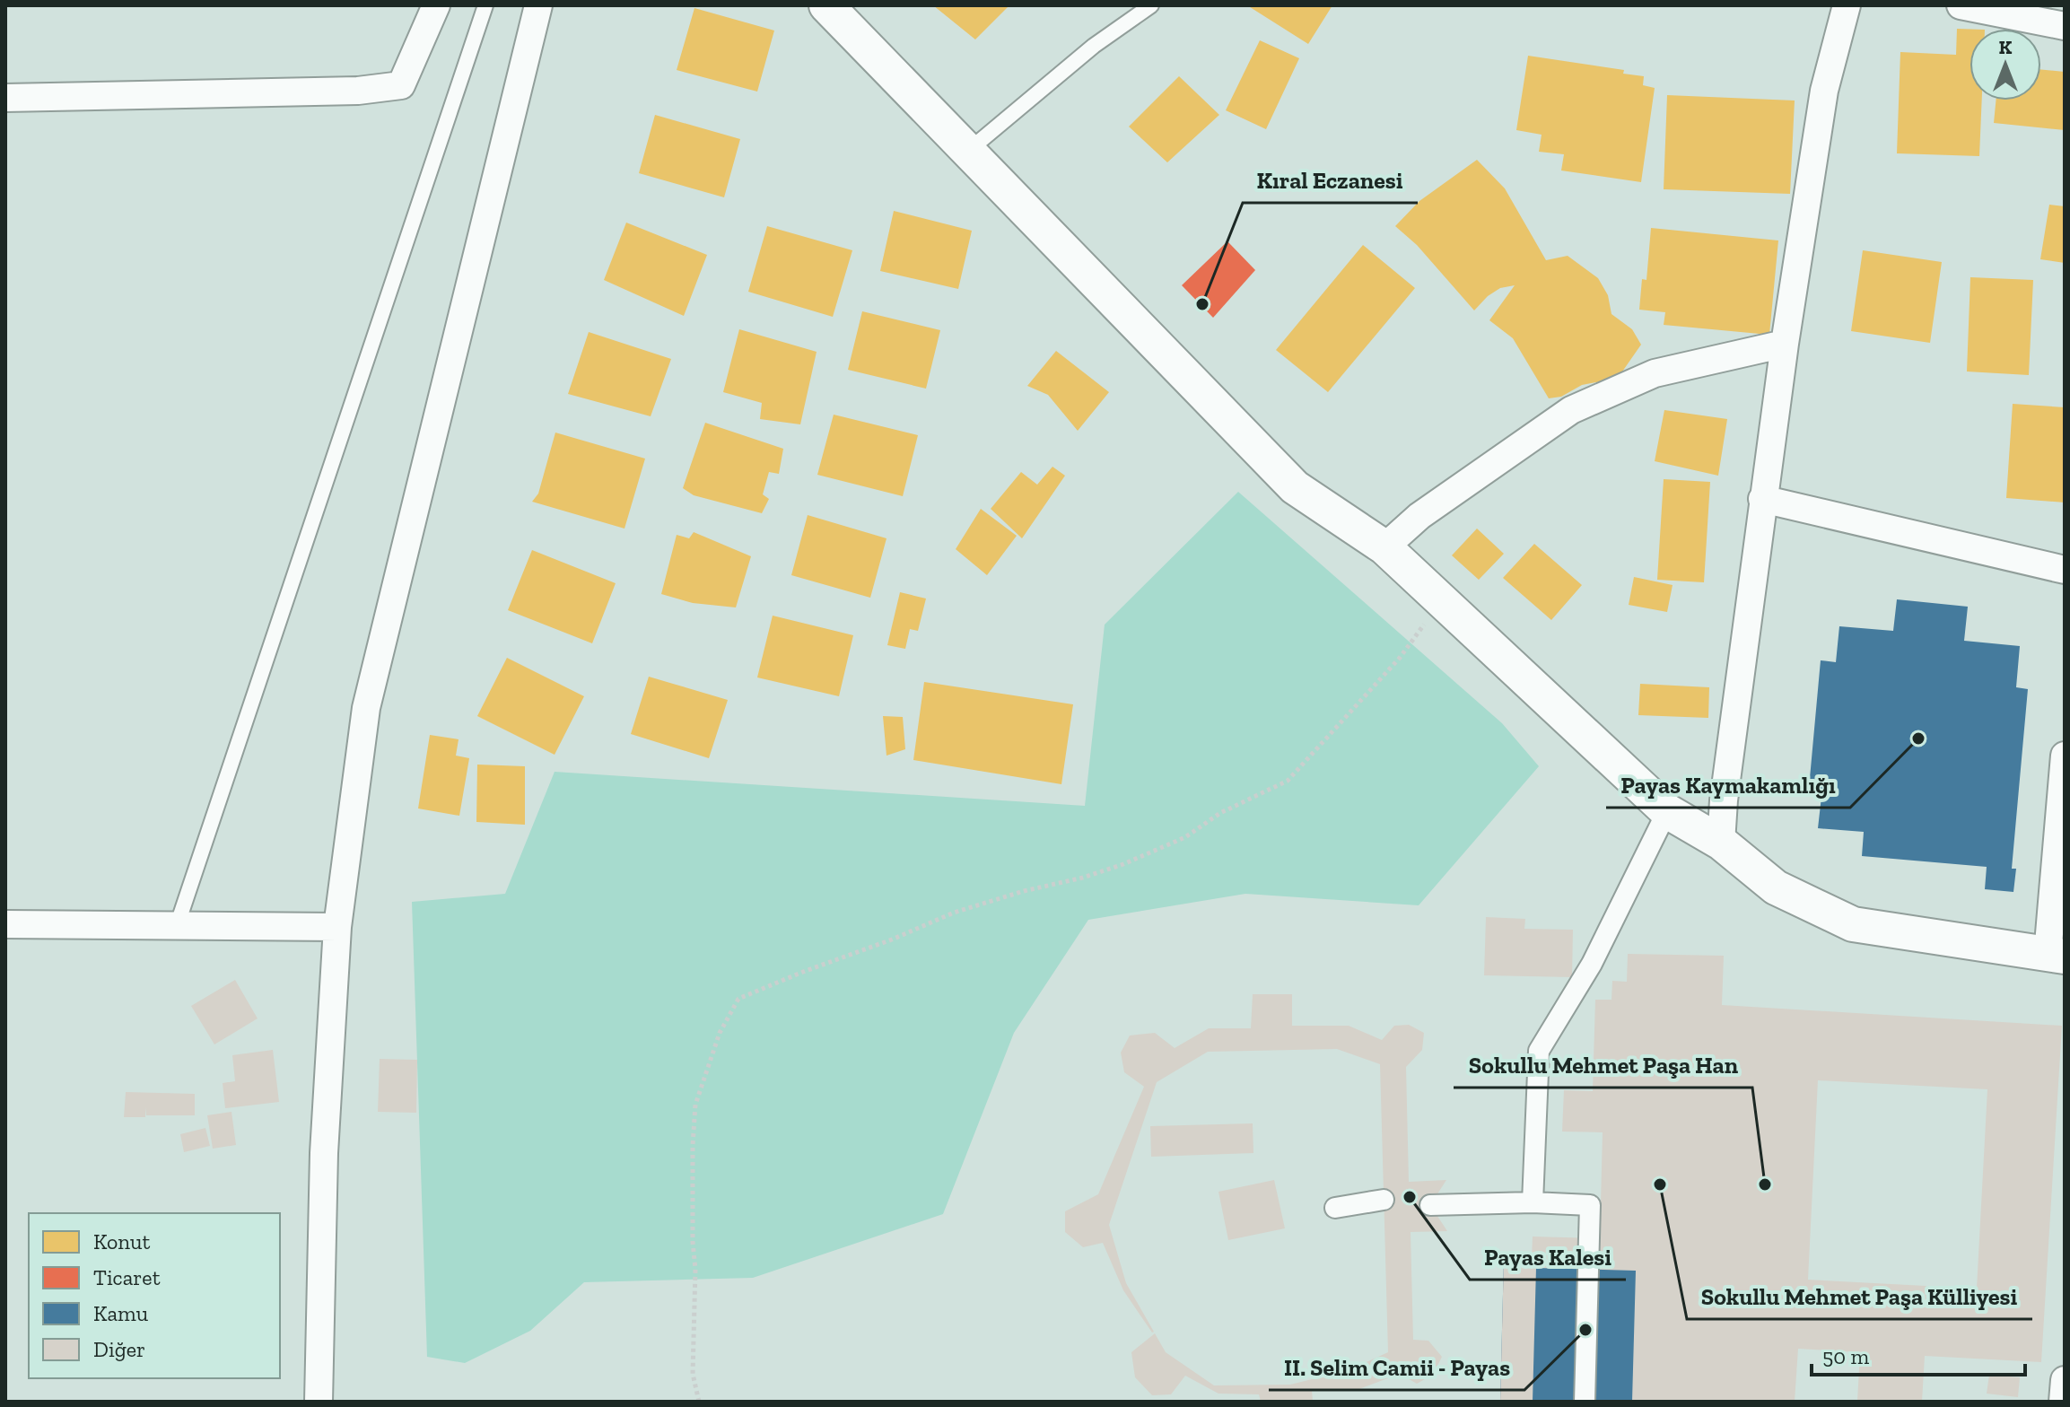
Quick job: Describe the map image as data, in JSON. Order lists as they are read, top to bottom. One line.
{"places":["Kıral Eczanesi","Payas Kaymakamlığı","Sokullu Mehmet Paşa Külliyesi","Sokullu Mehmet Paşa Han","Payas Kalesi","II. Selim Camii - Payas"],"legend":["Konut","Ticaret","Kamu","Diğer"],"scale_bar":"50 m","north":"top"}
